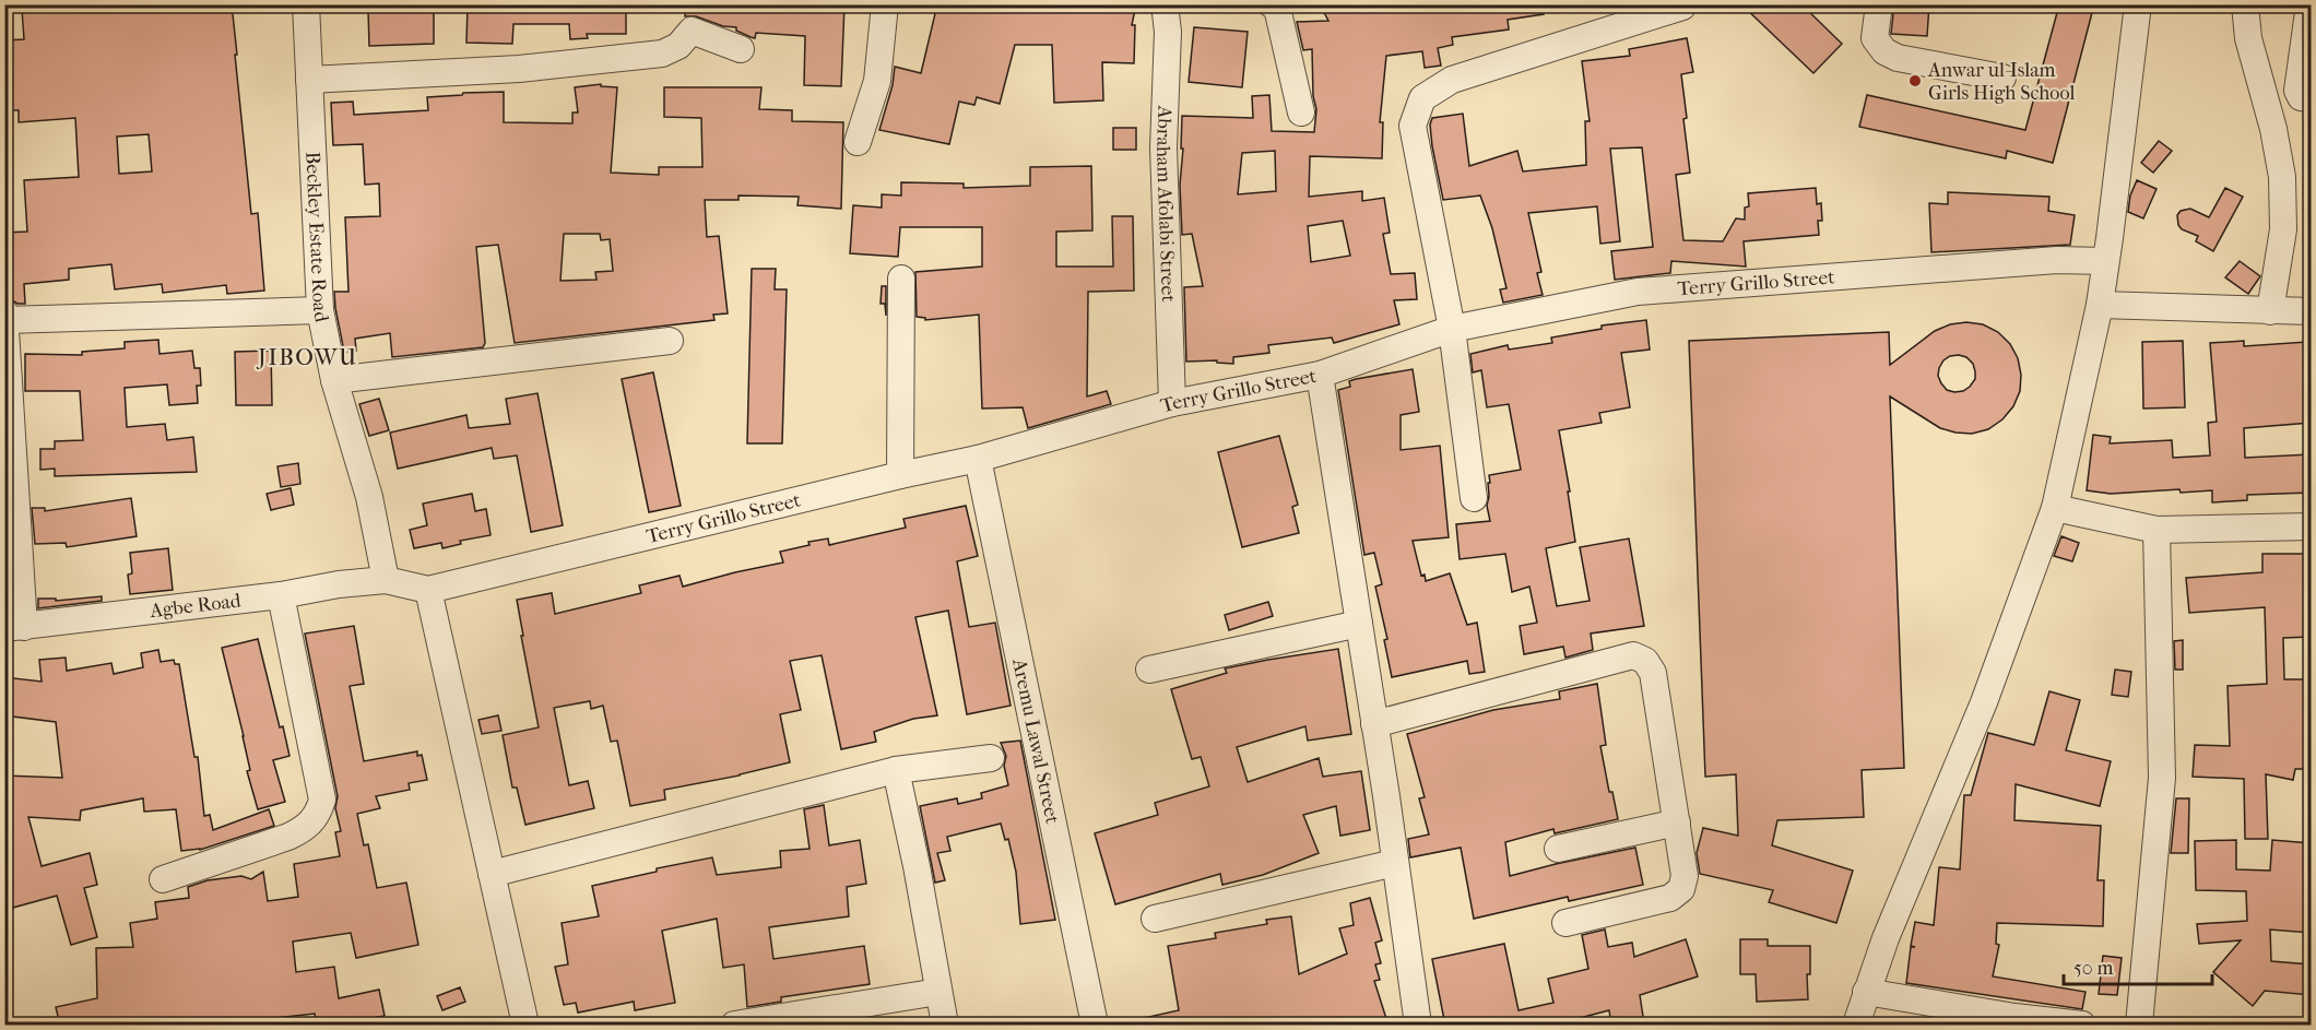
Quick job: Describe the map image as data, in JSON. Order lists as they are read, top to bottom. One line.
{"streets":{"street":["Abraham Afolabi Street","Beckley Estate Road","Terry Grillo Street","Agbe Road","Aremu Lawal Street"]},"crossings":[["Abraham Afolabi Street","Terry Grillo Street"],["Beckley Estate Road","Terry Grillo Street"],["Beckley Estate Road","Agbe Road"],["Terry Grillo Street","Agbe Road"],["Terry Grillo Street","Aremu Lawal Street"]],"districts":["JIBOWU"],"places":["Anwar ul-Islam Girls High School"],"scale_bar":"50 m"}
